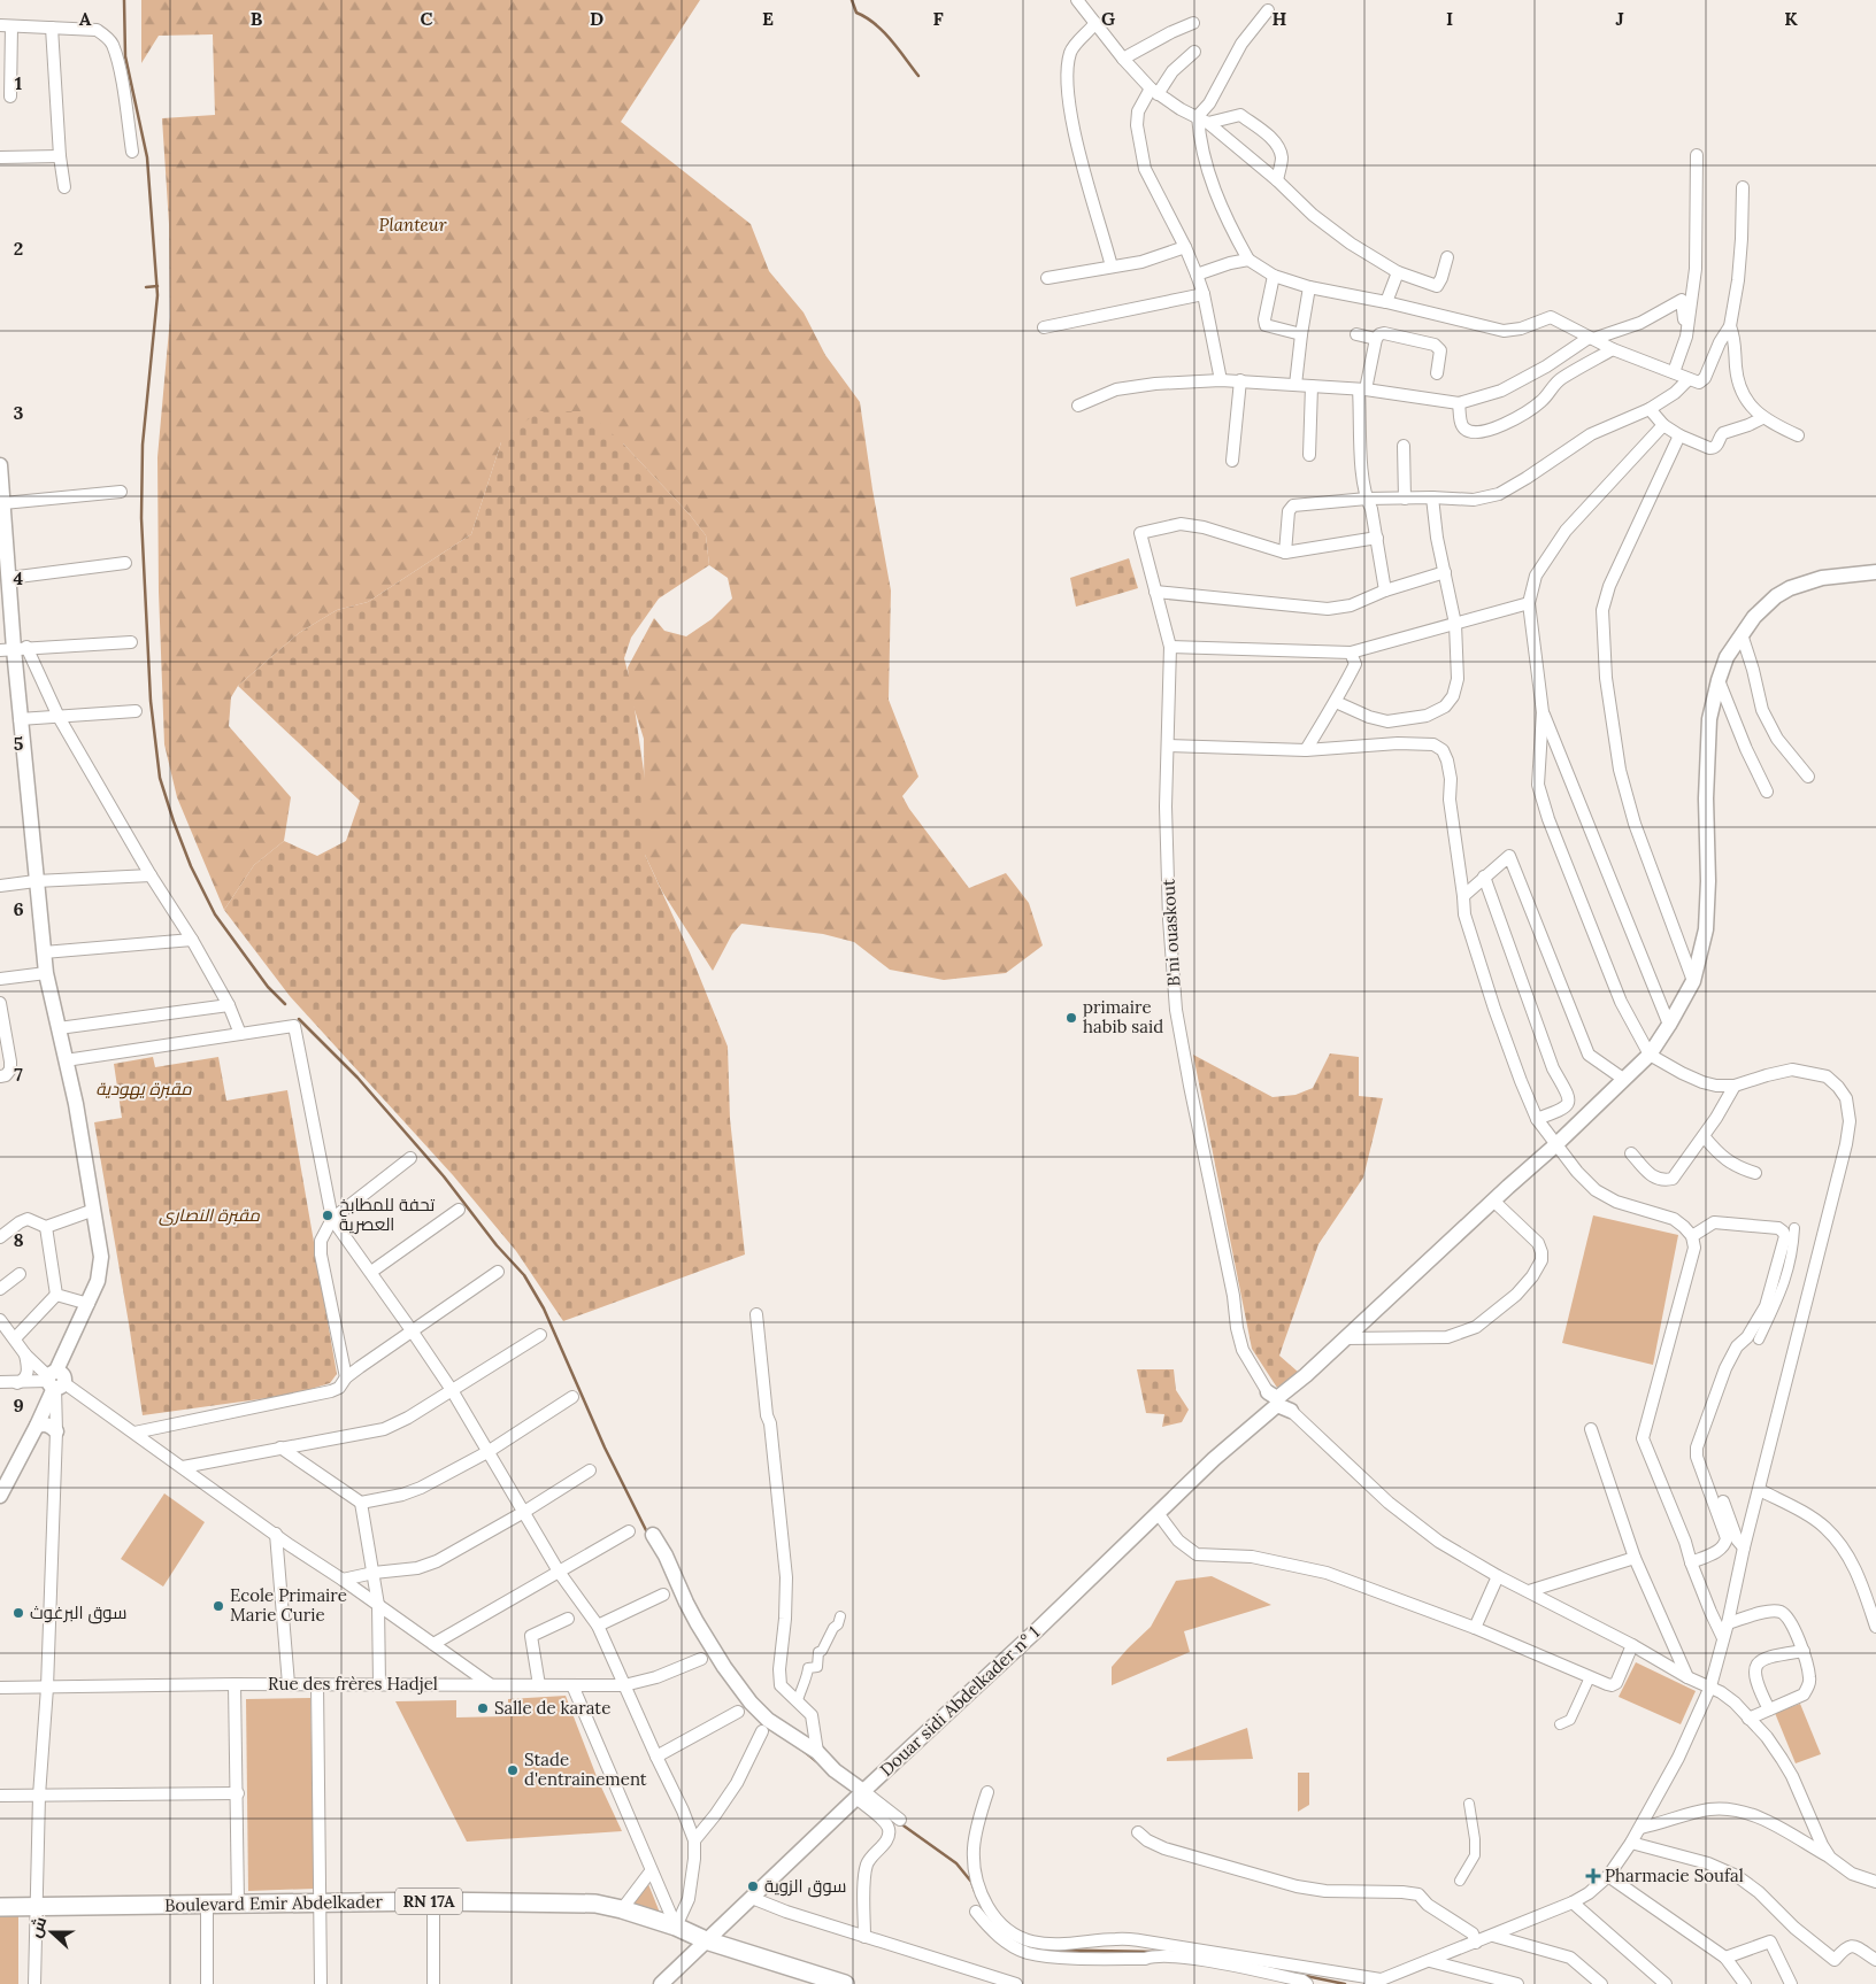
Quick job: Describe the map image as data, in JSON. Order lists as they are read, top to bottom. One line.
{"streets":{"main road":["RN 17A","Boulevard Emir Abdelkader"],"street":["B'ni ouaskout","Rue des frères Hadjel","Douar sidi Abdelkader n° 1"]},"crossings":[["B'ni ouaskout","Douar sidi Abdelkader n° 1"],["Douar sidi Abdelkader n° 1","Boulevard Emir Abdelkader"]],"parks":["Planteur","مقبرة يهودية","مقبرة النصارى"],"places":{"other":["primaire habib said","تحفة للمطابخ العصرية","Ecole Primaire Marie Curie","سوق البرغوث","Salle de karate","Stade d'entrainement","سوق الزوية"],"health":["Pharmacie Soufal"]},"north":"left","grid":{"columns":["A","B","C","D","E","F","G","H","I","J","K"],"rows":["1","2","3","4","5","6","7","8","9"]}}
